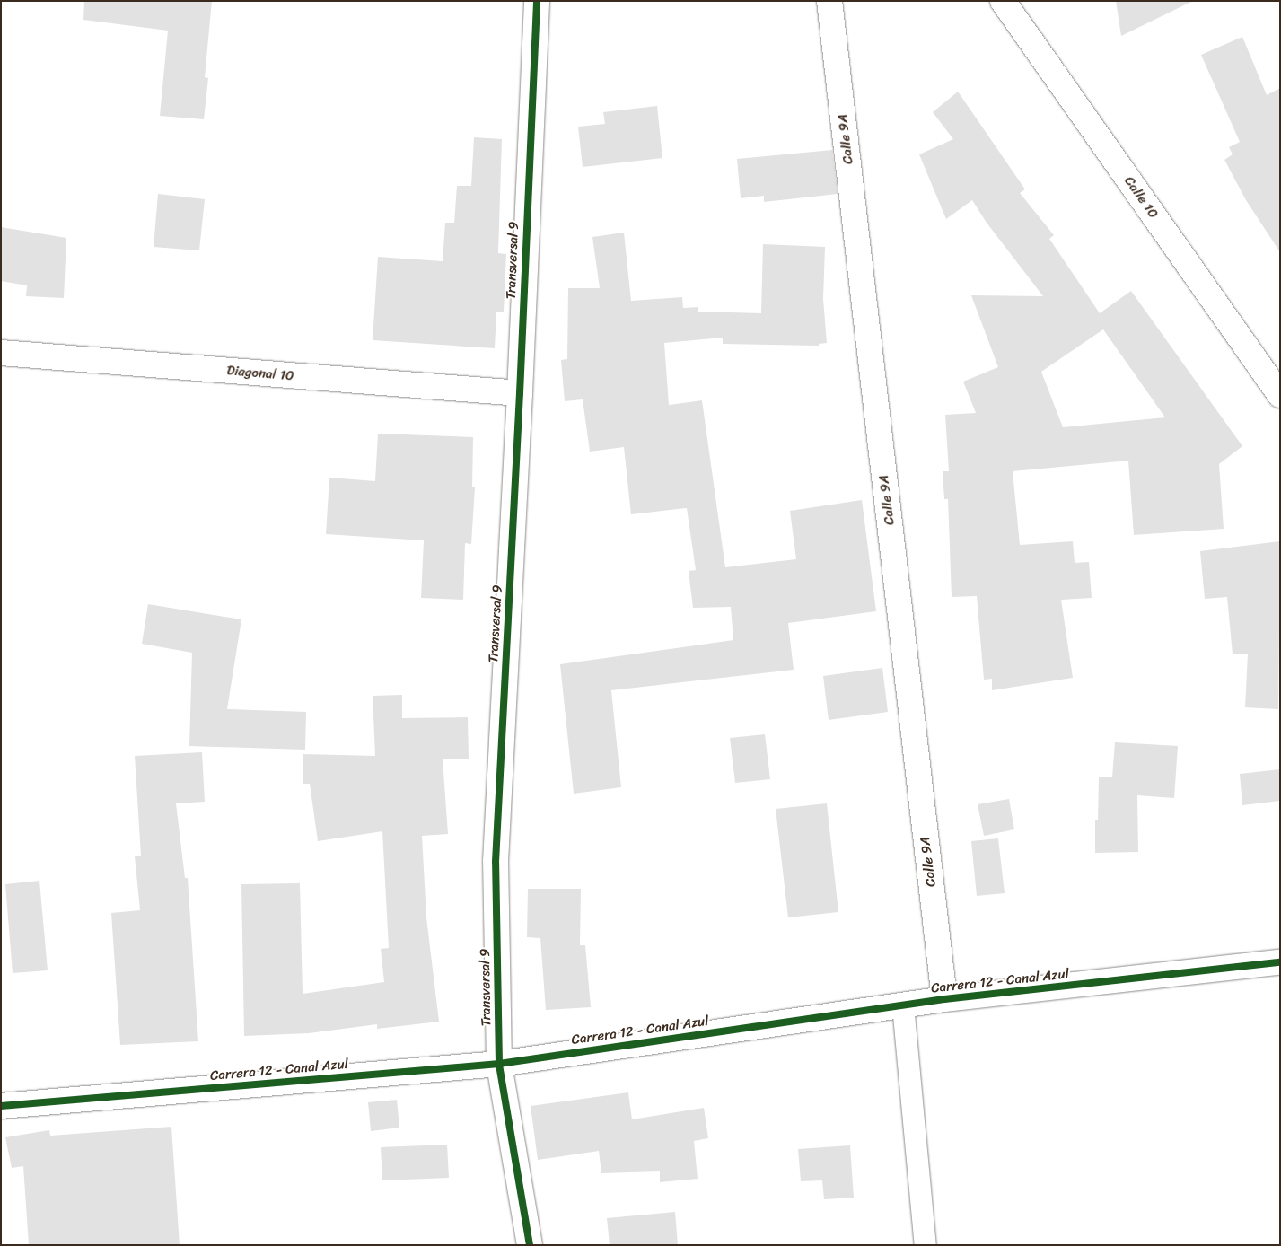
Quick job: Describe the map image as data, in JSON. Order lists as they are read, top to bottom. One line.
{"streets":{"street":["Calle 9A","Calle 10","Transversal 9","Diagonal 10","Carrera 12 - Canal Azul"]},"crossings":[["Calle 9A","Carrera 12 - Canal Azul"],["Transversal 9","Diagonal 10"],["Transversal 9","Carrera 12 - Canal Azul"]]}
